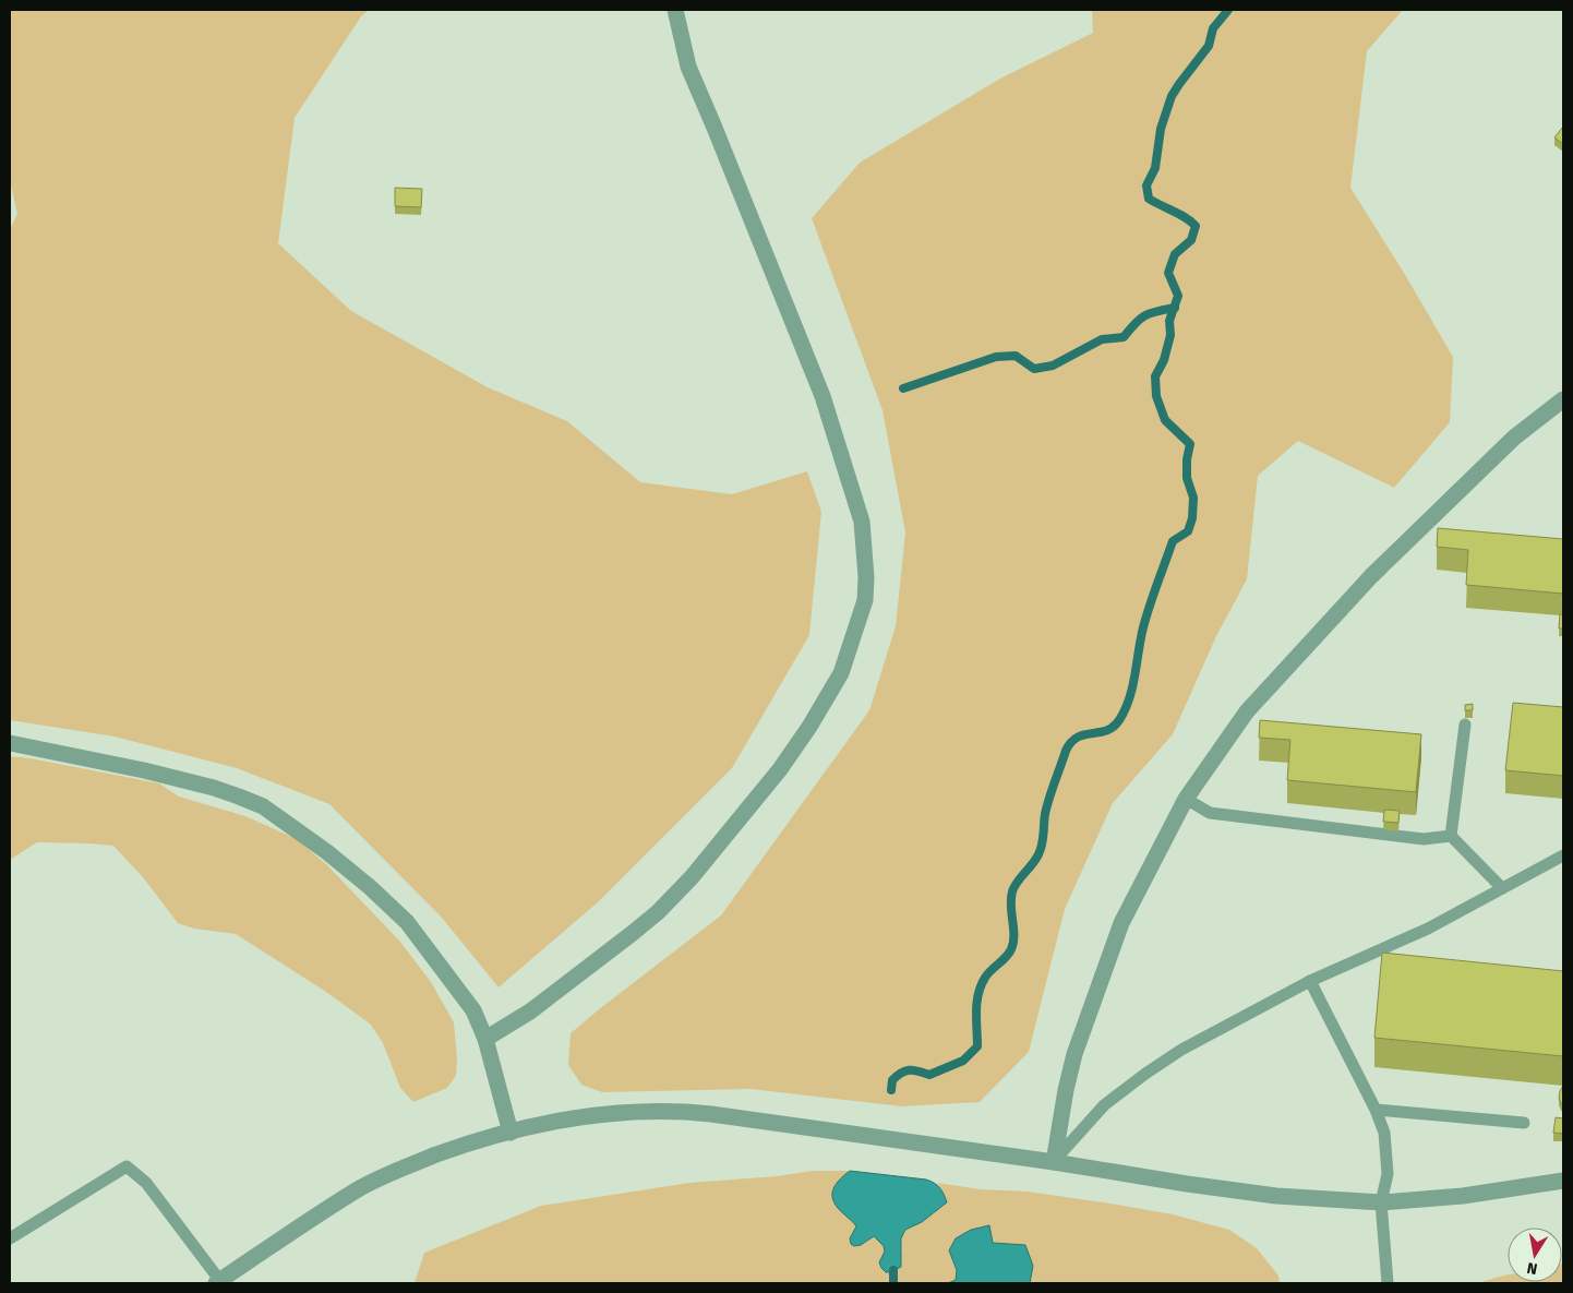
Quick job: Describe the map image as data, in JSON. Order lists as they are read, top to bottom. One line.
{"north":"bottom"}
